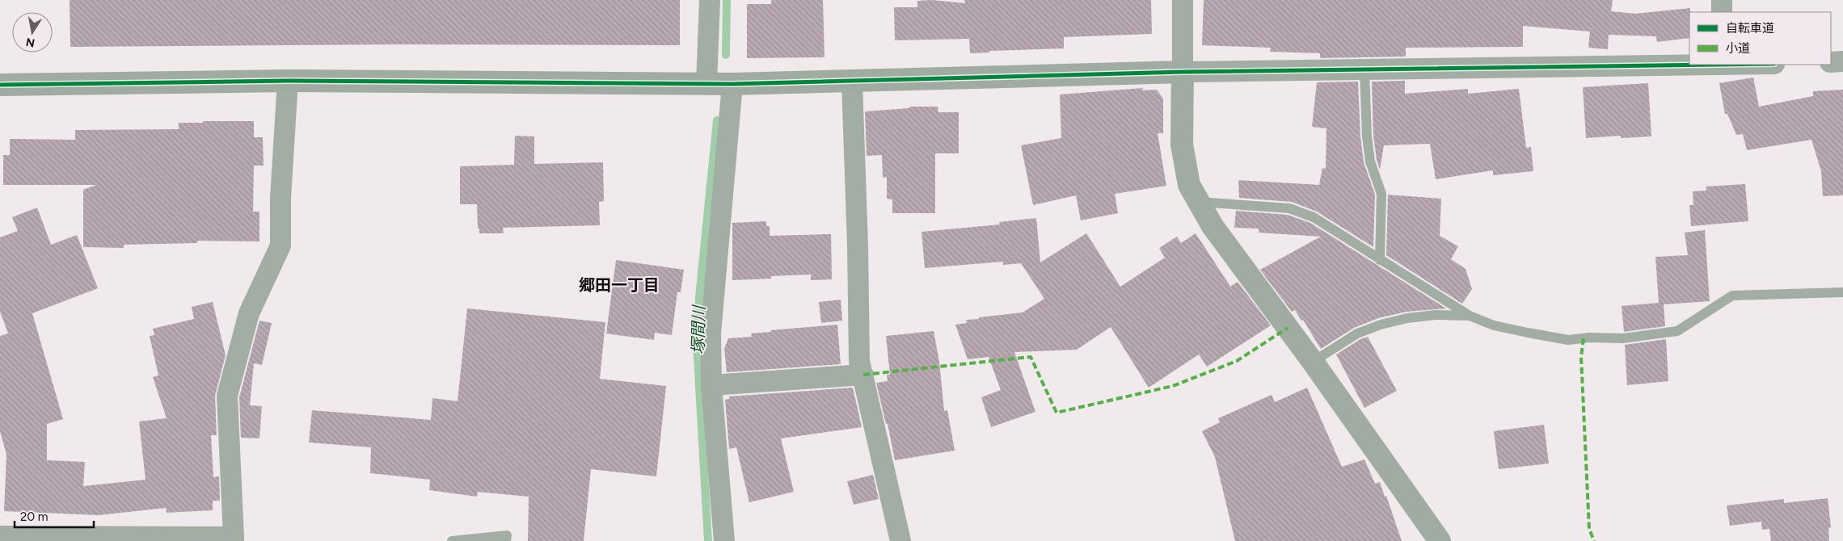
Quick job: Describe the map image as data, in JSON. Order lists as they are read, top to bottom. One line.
{"districts":["郷田一丁目"],"water":["塚間川"],"legend":["自転車道","小道"],"scale_bar":"20 m","north":"bottom"}
